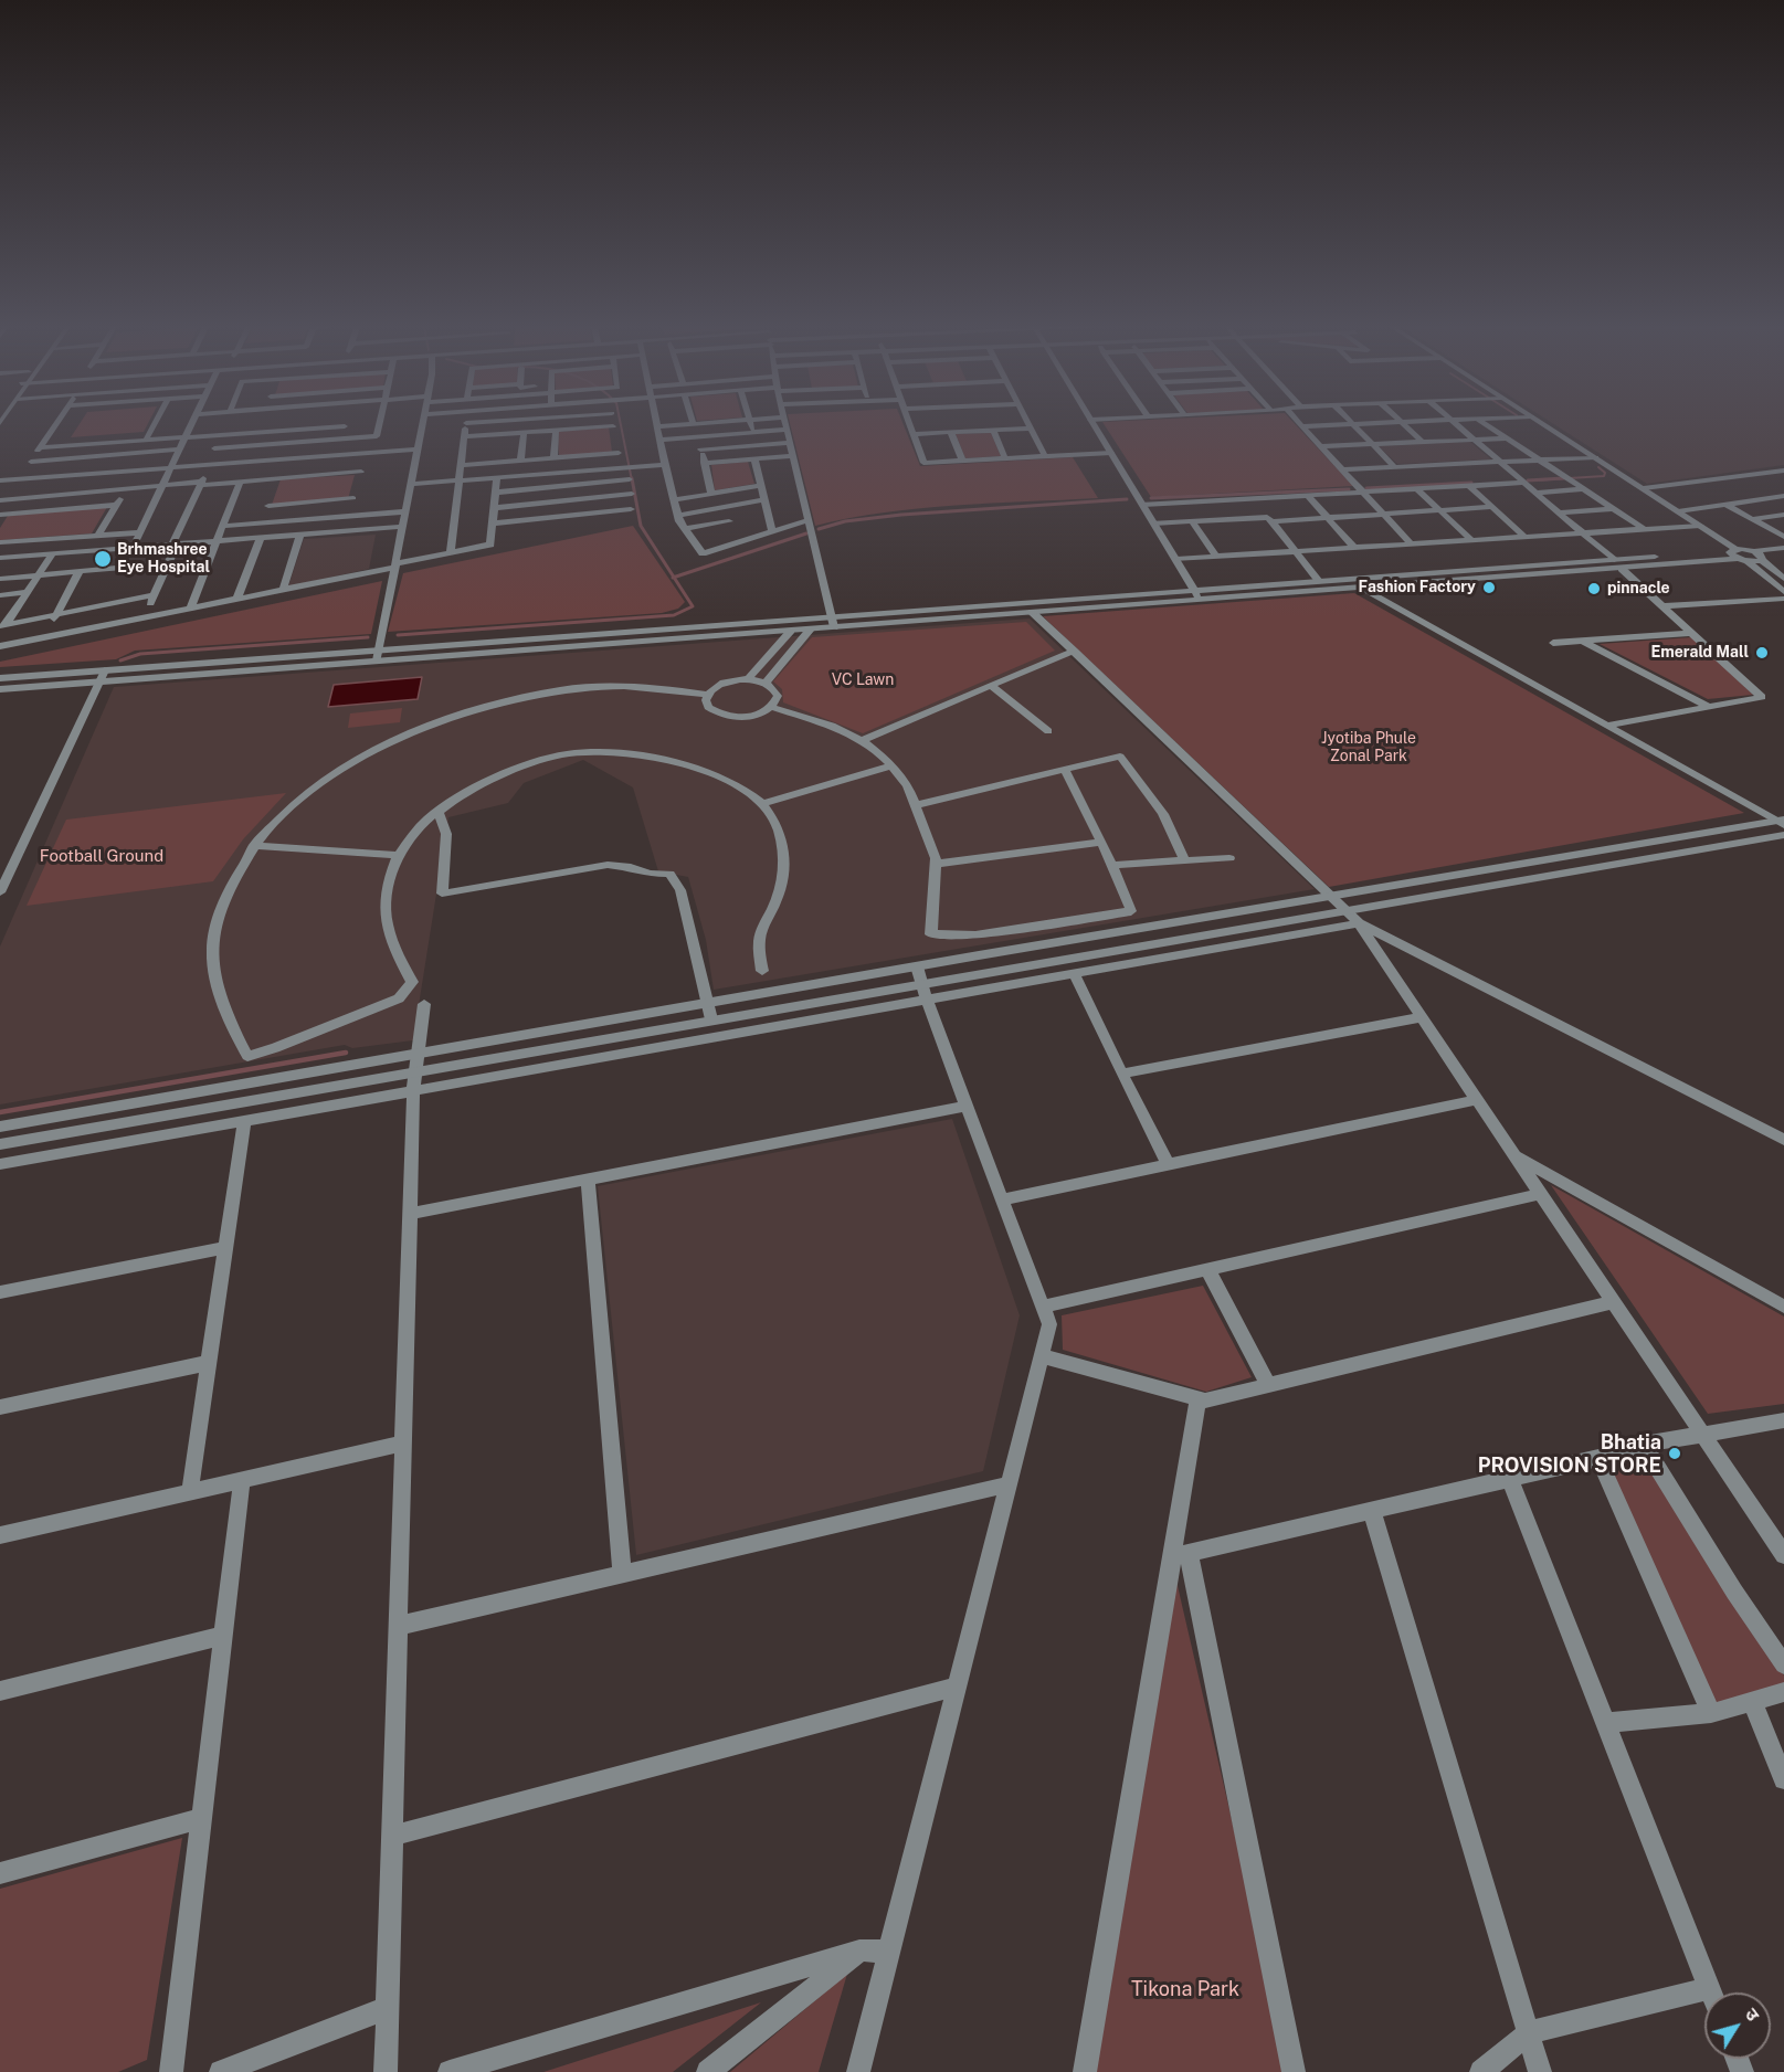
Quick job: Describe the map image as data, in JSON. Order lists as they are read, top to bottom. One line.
{"parks":["VC Lawn","Jyotiba Phule Zonal Park","Football Ground","Tikona Park"],"places":["Brhmashree Eye Hospital","Fashion Factory","pinnacle","Emerald Mall","Bhatia PROVISION STORE"],"north":"top right"}
